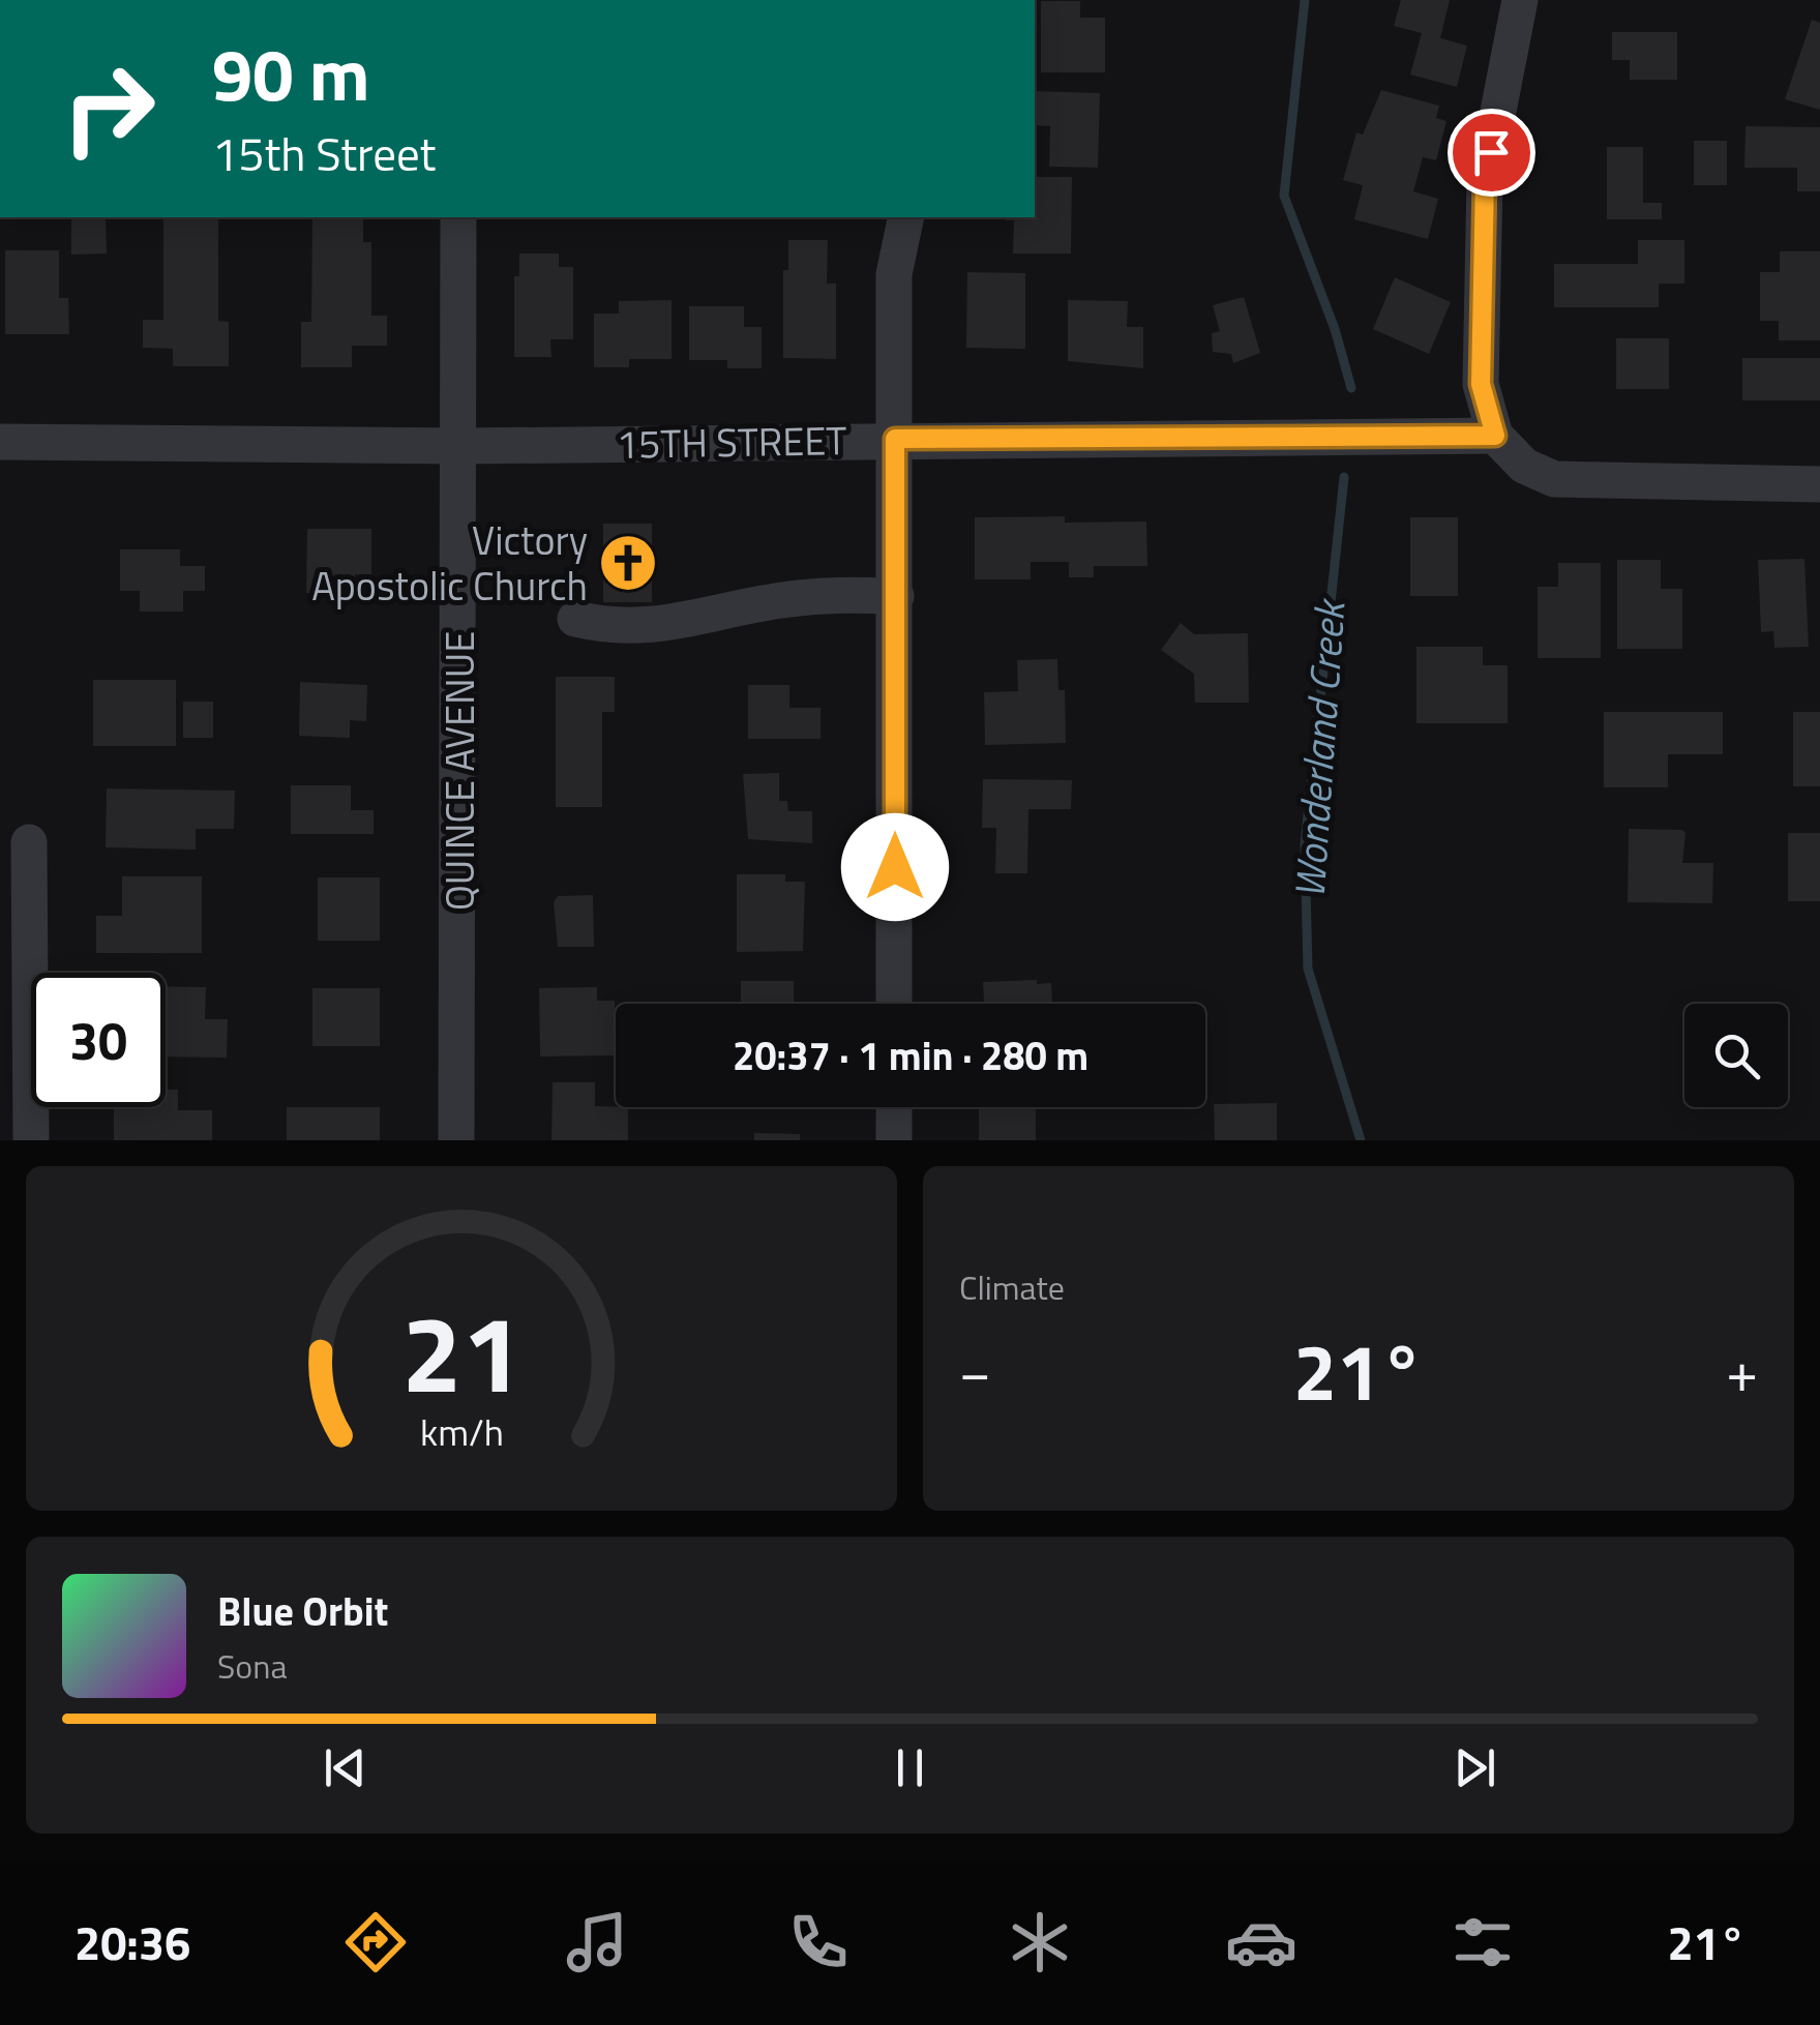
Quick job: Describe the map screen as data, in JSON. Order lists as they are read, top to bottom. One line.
{"streets":{"street":["15TH STREET","QUINCE AVENUE"]},"crossings":[["15TH STREET","QUINCE AVENUE"]],"water":["Wonderland Creek"],"places":{"church":["Victory Apostolic Church"]},"page":{"turn":["90 m","15th Street"],"limit":"30","trip":"20:37 · 1 min · 280 m","tile":"Climate","heat":["−","21°","+"],"song":["Blue Orbit","Sona"],"tabs":["20:36","21°"],"gauge":["21","km/h"]}}
